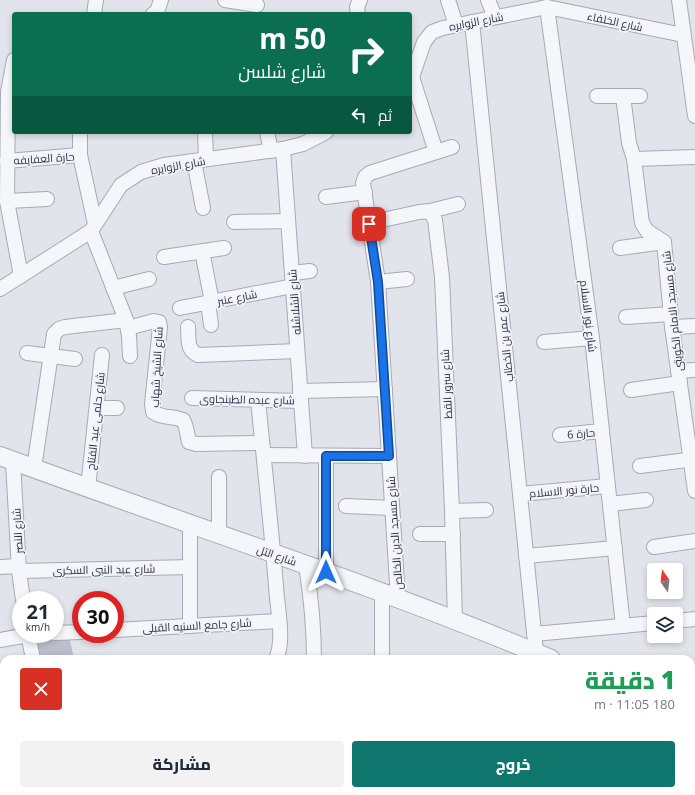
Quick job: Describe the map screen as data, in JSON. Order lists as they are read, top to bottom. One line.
{"streets":{"street":["شارع الزوايره","شارع الخلفاء","حارة العفايفه","شارع عنبر","شارع الشلاشله","شارع مسجد الامام الكويتى","شارع نور الاسلام","شارع عمر بن الخطاب","شارع الشيخ شهاب","شارع سرور القط","شارع عبده الطبنجاوى","شارع حلمى عبد الفتاح","حارة 6","حارة نور الاسلام","شارع النصر","شارع مسجد الدين الخالص","شارع التل","شارع عبد النبى السكرى","شارع جامع السنيه القبلى"]},"crossings":[["شارع الزوايره","شارع الخلفاء"],["شارع الزوايره","شارع الشلاشله"],["شارع الزوايره","شارع نور الاسلام"],["شارع الزوايره","شارع عمر بن الخطاب"],["شارع الخلفاء","شارع نور الاسلام"],["شارع عنبر","شارع الشلاشله"],["شارع الشلاشله","شارع عبده الطبنجاوى"],["شارع نور الاسلام","حارة 6"],["شارع نور الاسلام","حارة نور الاسلام"],["شارع عمر بن الخطاب","حارة نور الاسلام"],["شارع سرور القط","شارع التل"],["شارع عبده الطبنجاوى","شارع مسجد الدين الخالص"],["شارع حلمى عبد الفتاح","شارع التل"],["شارع النصر","شارع التل"],["شارع النصر","شارع عبد النبى السكرى"],["شارع مسجد الدين الخالص","شارع التل"]],"north":"top","page":{"turn":["50 m","شارع شلسن"],"then":"ثم","speed":"21 km/h","limit":"30","heading":["1 دقيقة","180 m · 11:05"],"buttons":["خروج","مشاركة"]}}
